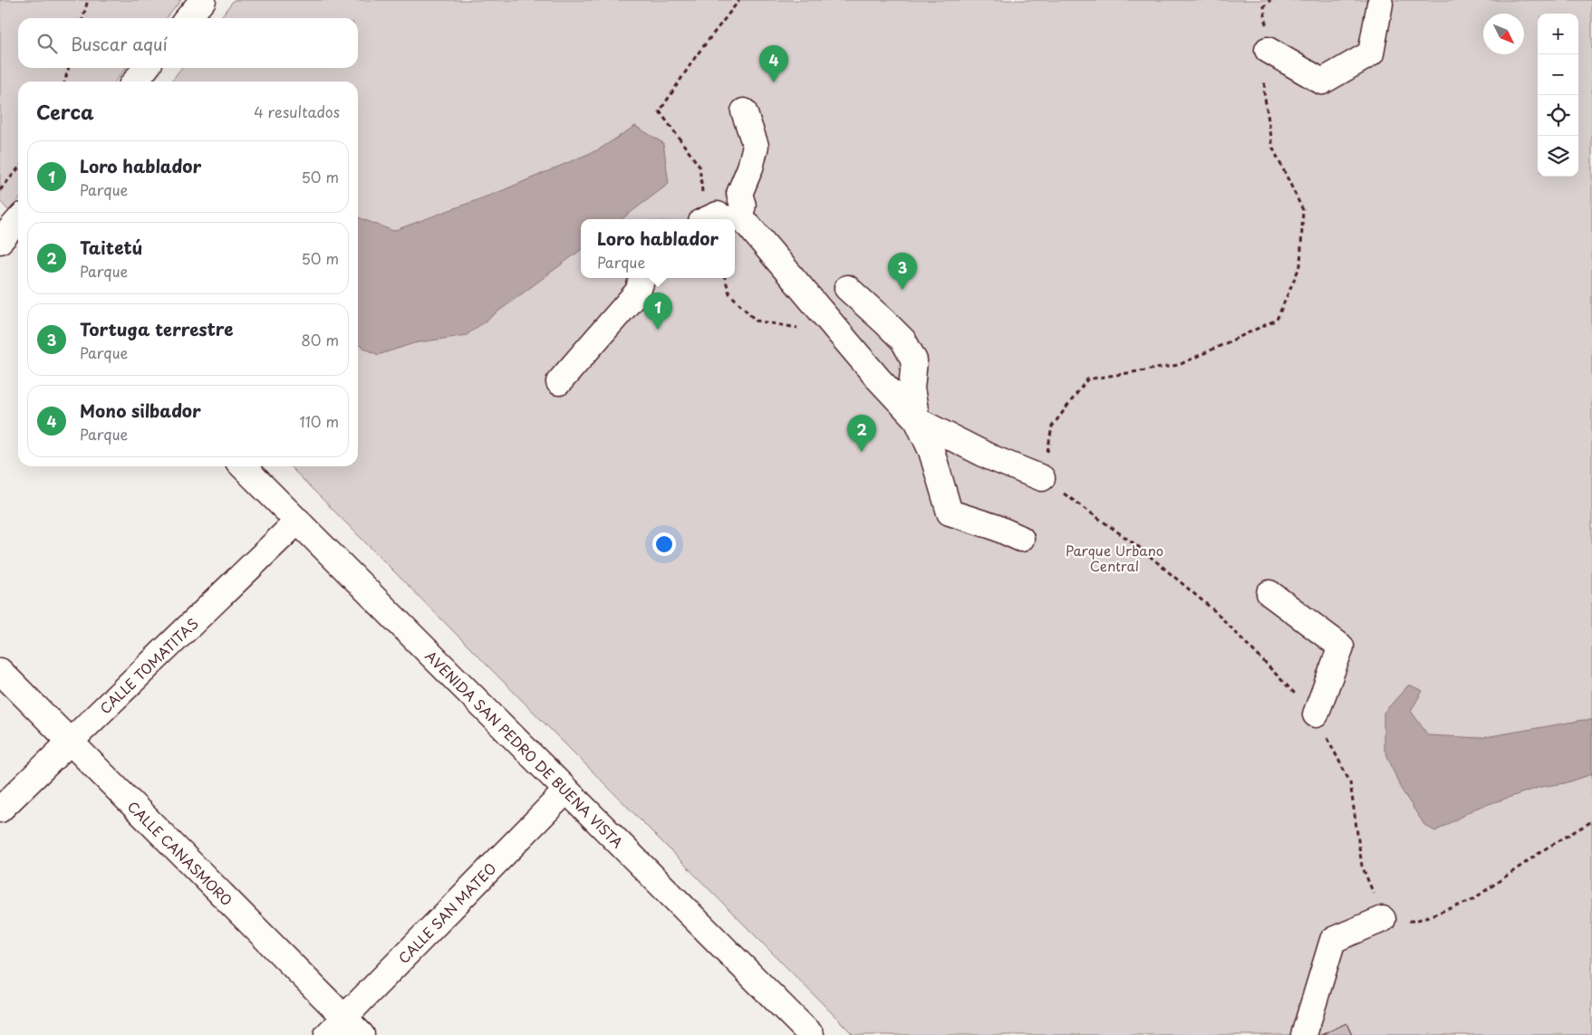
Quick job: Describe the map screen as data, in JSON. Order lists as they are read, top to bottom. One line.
{"streets":{"street":["CALLE TOMATITAS","AVENIDA SAN PEDRO DE BUENA VISTA","CALLE CANASMORO","CALLE SAN MATEO"]},"crossings":[["CALLE TOMATITAS","AVENIDA SAN PEDRO DE BUENA VISTA"],["CALLE TOMATITAS","CALLE CANASMORO"],["AVENIDA SAN PEDRO DE BUENA VISTA","CALLE SAN MATEO"],["CALLE CANASMORO","CALLE SAN MATEO"]],"parks":["Parque Urbano Central"],"north":"bottom right","page":{"map_buttons":["+","−"],"search":"Buscar aquí","pins":["4","3","1","2"],"heading":["Cerca","4 resultados"],"list":[{"mark":"1","name":"Loro hablador","note":"Parque","value":"50 m"},{"mark":"2","name":"Taitetú","note":"Parque","value":"50 m"},{"mark":"3","name":"Tortuga terrestre","note":"Parque","value":"80 m"},{"mark":"4","name":"Mono silbador","note":"Parque","value":"110 m"}],"popup":["Loro hablador","Parque"]}}
